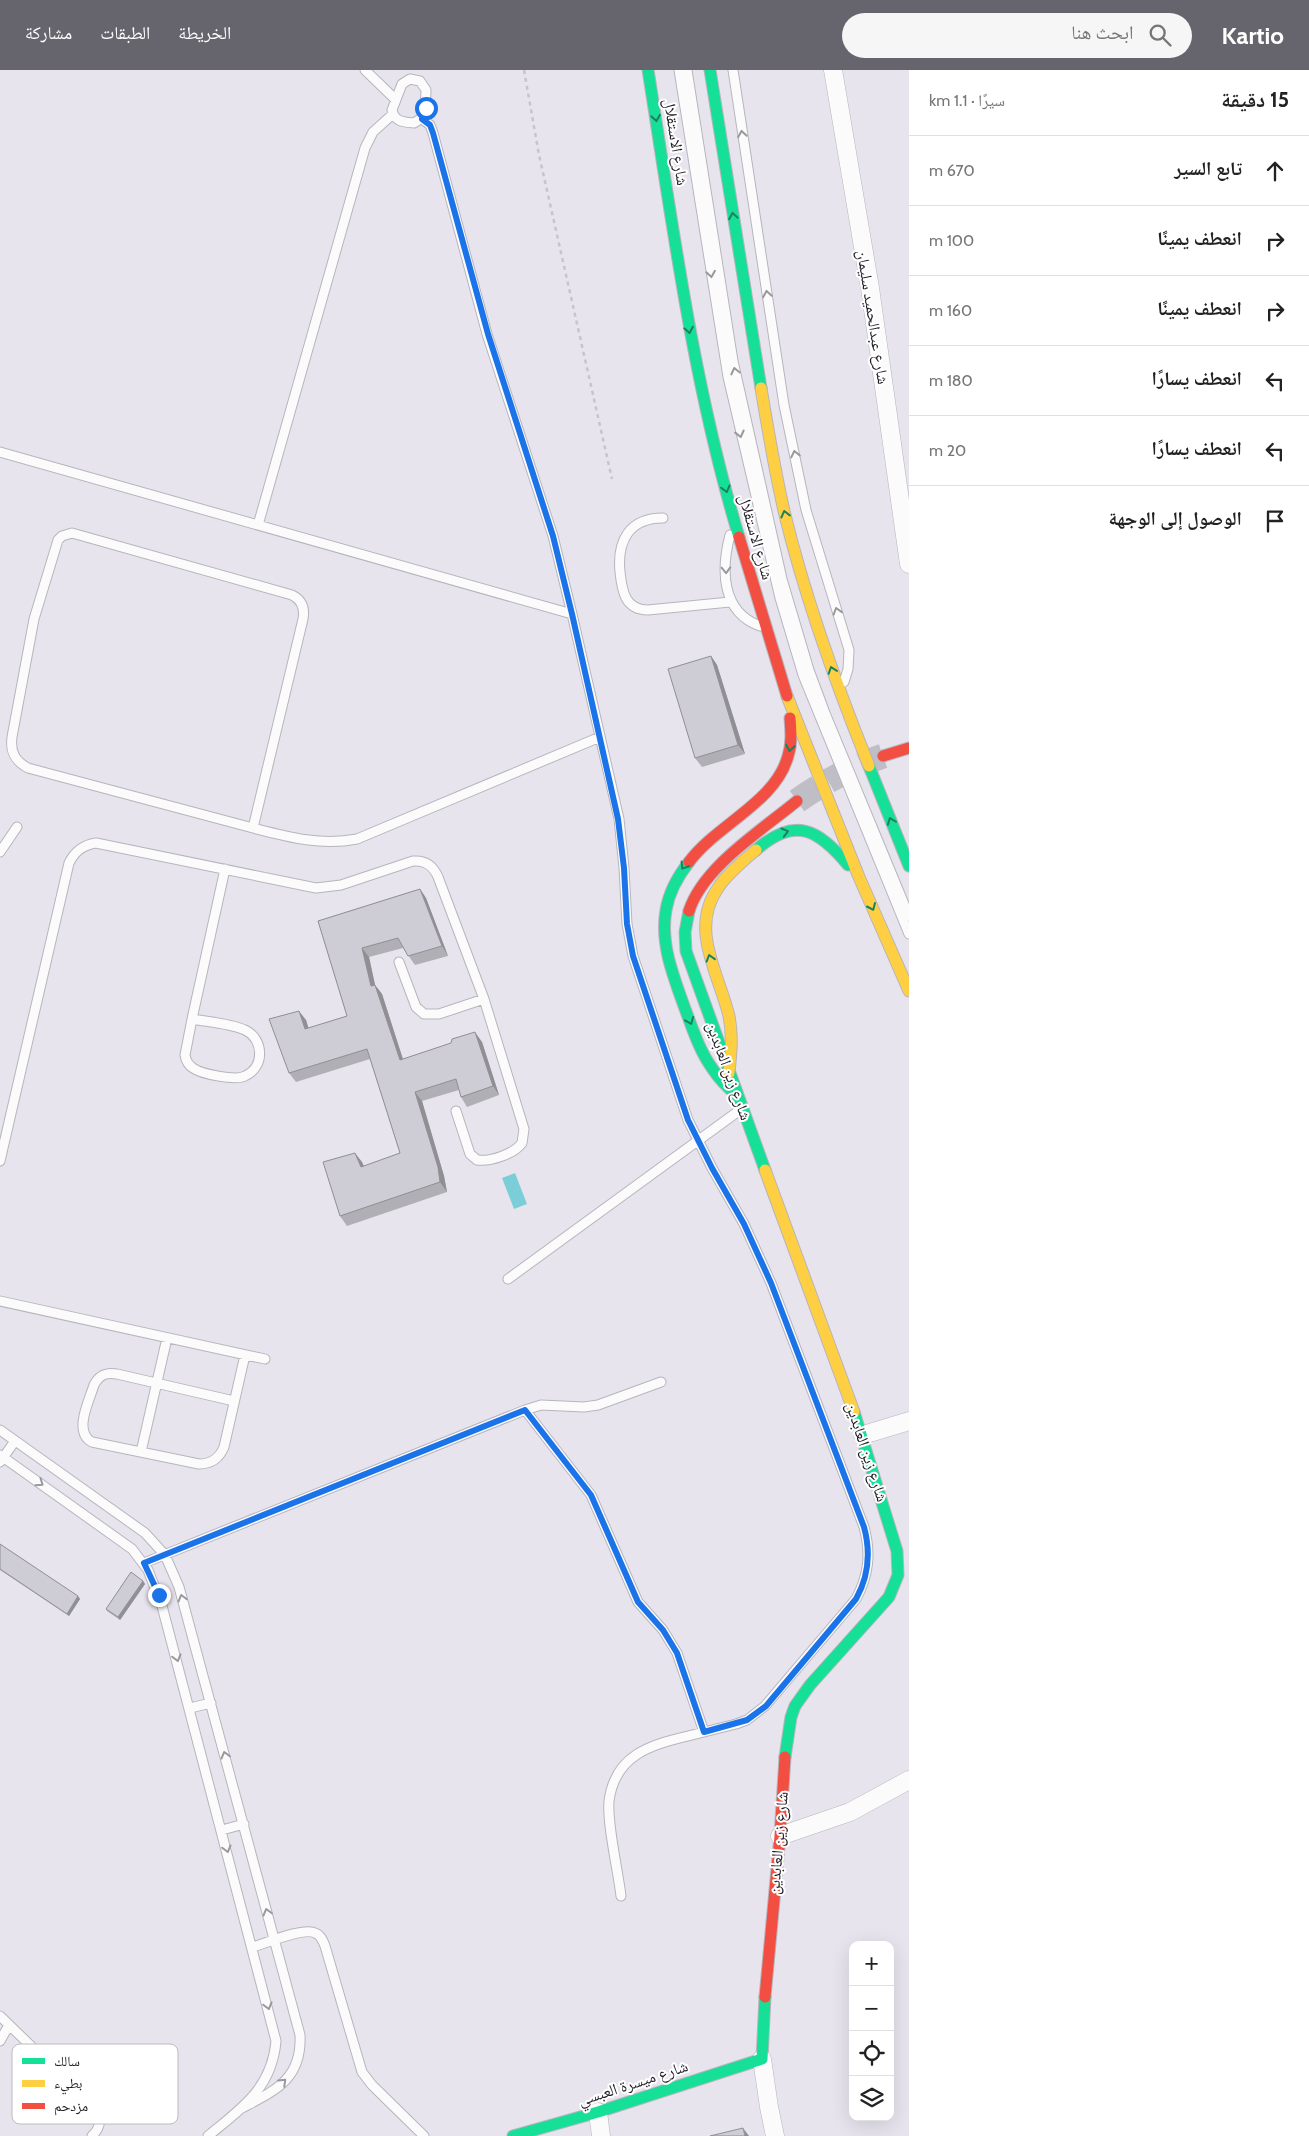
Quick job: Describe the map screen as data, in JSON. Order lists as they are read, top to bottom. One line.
{"streets":{"main road":["شارع الاستقلال","شارع زين العابدين","شارع ميسرة العبسي"],"street":["شارع عبدالحميد سليمان"]},"crossings":[["شارع زين العابدين","شارع ميسرة العبسي"]],"legend":["سالك","بطيء","مزدحم"],"page":{"header":"Kartio","search":"ابحث هنا","nav":["الخريطة","الطبقات","مشاركة"],"heading":["15 دقيقة","سيرًا · 1.1 km"],"list":[["تابع السير","670 m"],["انعطف يمينًا","100 m"],["انعطف يمينًا","160 m"],["انعطف يسارًا","180 m"],["انعطف يسارًا","20 m"],"الوصول إلى الوجهة"],"map_buttons":["+","−"]}}
